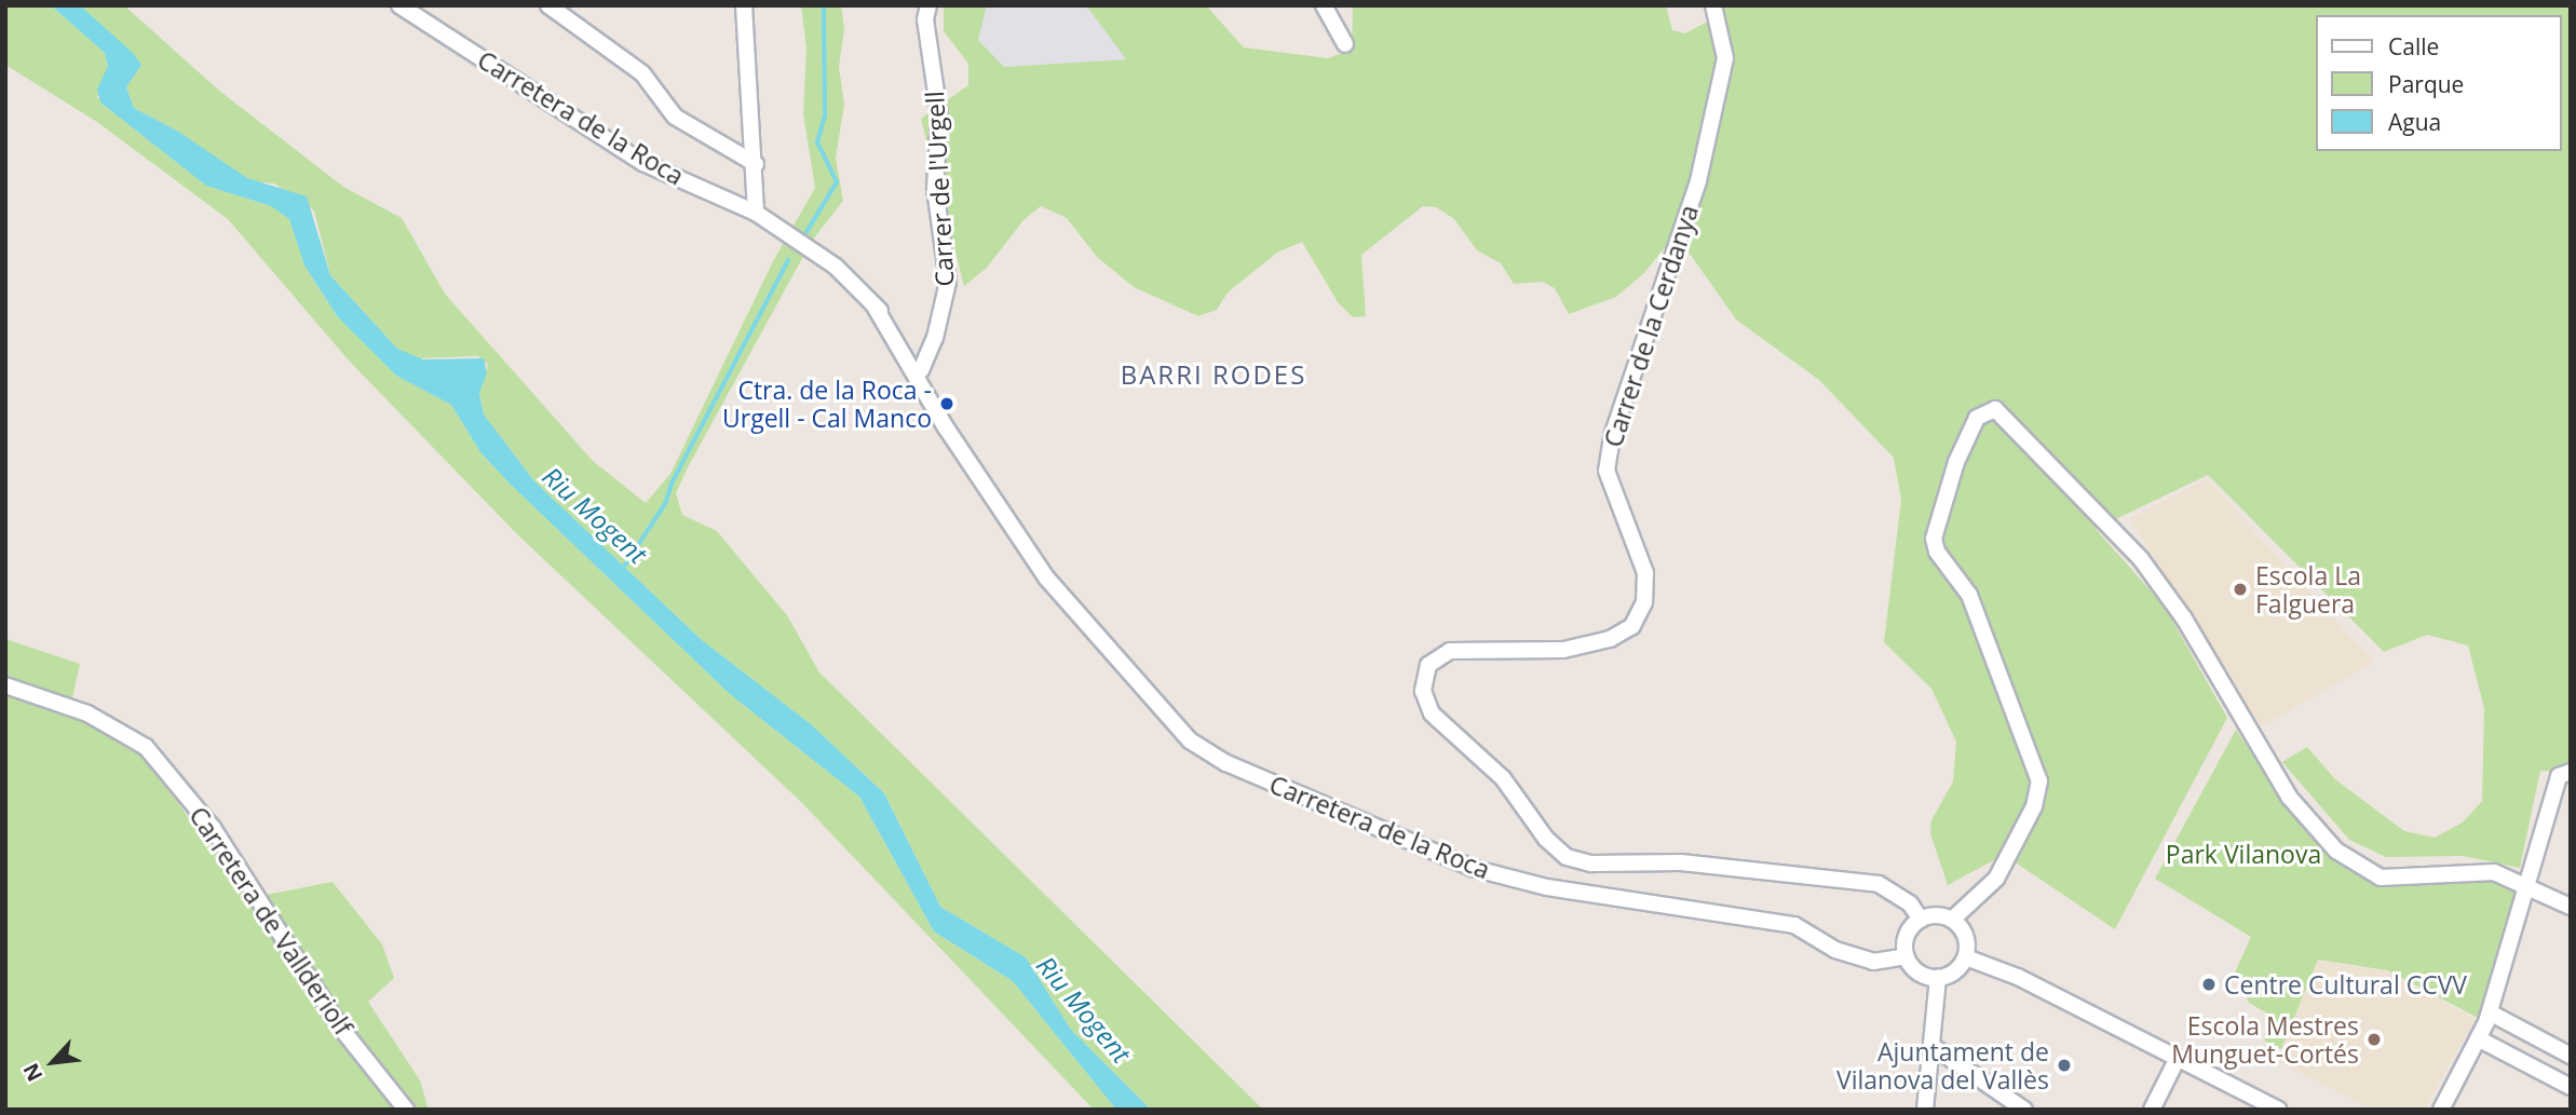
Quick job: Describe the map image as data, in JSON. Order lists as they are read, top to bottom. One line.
{"streets":{"street":["Carretera de la Roca","Carrer de l'Urgell","Carrer de la Cerdanya","Carretera de Vallderiolf"]},"crossings":[["Carretera de la Roca","Carrer de l'Urgell"],["Carretera de la Roca","Carrer de la Cerdanya"]],"districts":["BARRI RODES"],"water":["Riu Mogent"],"parks":["Park Vilanova"],"places":["Ctra. de la Roca - Urgell - Cal Manco","Escola La Falguera","Centre Cultural CCVV","Escola Mestres Munguet-Cortés","Ajuntament de Vilanova del Vallès"],"legend":["Calle","Parque","Agua"],"north":"bottom left"}
